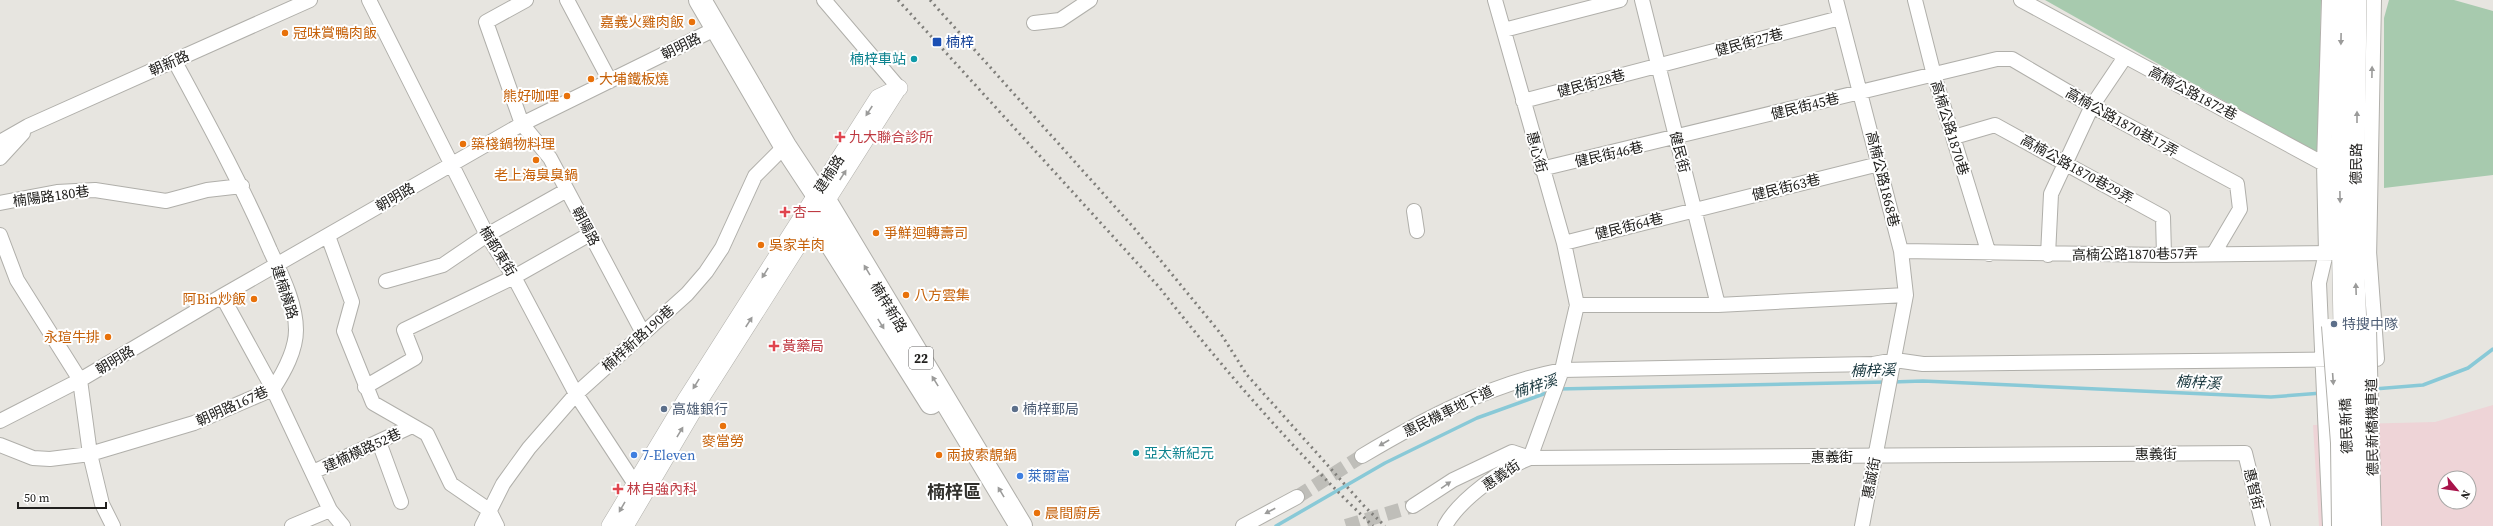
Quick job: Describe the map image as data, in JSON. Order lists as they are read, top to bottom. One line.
{"streets":{"main road":["楠梓新路","22"],"street":["健民街27巷","朝明路","朝新路","健民街28巷","高楠公路1872巷","健民街45巷","高楠公路1870巷17弄","高楠公路1870巷","惠心街","健民街","健民街46巷","德民路","高楠公路1870巷29弄","建楠路","高楠公路1868巷","健民街63巷","楠陽路180巷","朝陽路","健民街64巷","楠都東街","高楠公路1870巷57弄","建楠橫路","楠梓新路190巷","朝明路167巷","惠民機車地下道","德民新橋","德民新橋機車道","建楠橫路52巷","惠義街","惠誠街","惠智街"]},"crossings":[["健民街27巷","健民街28巷"],["健民街27巷","健民街"],["健民街27巷","高楠公路1868巷"],["朝明路","朝陽路"],["朝明路","楠都東街"],["朝明路","建楠橫路"],["朝明路","楠梓新路"],["朝明路","朝明路167巷"],["朝新路","建楠橫路"],["健民街28巷","惠心街"],["健民街28巷","健民街"],["高楠公路1872巷","德民路"],["健民街45巷","高楠公路1870巷17弄"],["健民街45巷","高楠公路1870巷"],["健民街45巷","健民街"],["健民街45巷","健民街46巷"],["健民街45巷","高楠公路1868巷"],["高楠公路1870巷17弄","高楠公路1870巷"],["高楠公路1870巷17弄","高楠公路1870巷57弄"],["高楠公路1870巷","高楠公路1870巷29弄"],["高楠公路1870巷","高楠公路1870巷57弄"],["惠心街","健民街46巷"],["惠心街","健民街64巷"],["健民街","健民街46巷"],["健民街","健民街63巷"],["健民街","健民街64巷"],["德民路","高楠公路1870巷57弄"],["德民路","惠民機車地下道"],["德民路","德民新橋"],["德民路","德民新橋機車道"],["高楠公路1870巷29弄","高楠公路1870巷57弄"],["建楠路","楠都東街"],["建楠路","楠梓新路"],["高楠公路1868巷","健民街63巷"],["高楠公路1868巷","高楠公路1870巷57弄"],["高楠公路1868巷","惠民機車地下道"],["高楠公路1868巷","惠誠街"],["健民街63巷","健民街64巷"],["楠陽路180巷","建楠橫路"],["朝陽路","楠梓新路190巷"],["楠都東街","楠梓新路190巷"],["高楠公路1870巷57弄","惠民機車地下道"],["建楠橫路","朝明路167巷"],["楠梓新路","楠梓新路190巷"],["惠民機車地下道","惠誠街"],["德民新橋","德民新橋機車道"],["惠義街","惠誠街"],["惠義街","惠智街"]],"districts":["楠梓區"],"water":["楠梓溪"],"places":{"other":["嘉義火雞肉飯","冠味賞鴨肉飯","楠梓車站","大埔鐵板燒","熊好咖哩","築棧鍋物料理","老上海臭臭鍋","爭鮮迴轉壽司","吳家羊肉","八方雲集","阿Bin炒飯","特搜中隊","永瑄牛排","高雄銀行","楠梓郵局","麥當勞","亞太新紀元","7-Eleven","兩披索靚鍋","萊爾富","晨間廚房"],"transit":["楠梓"],"health":["九大聯合診所","杏一","黃藥局","林自強內科"]},"scale_bar":"50 m","north":"bottom right"}
